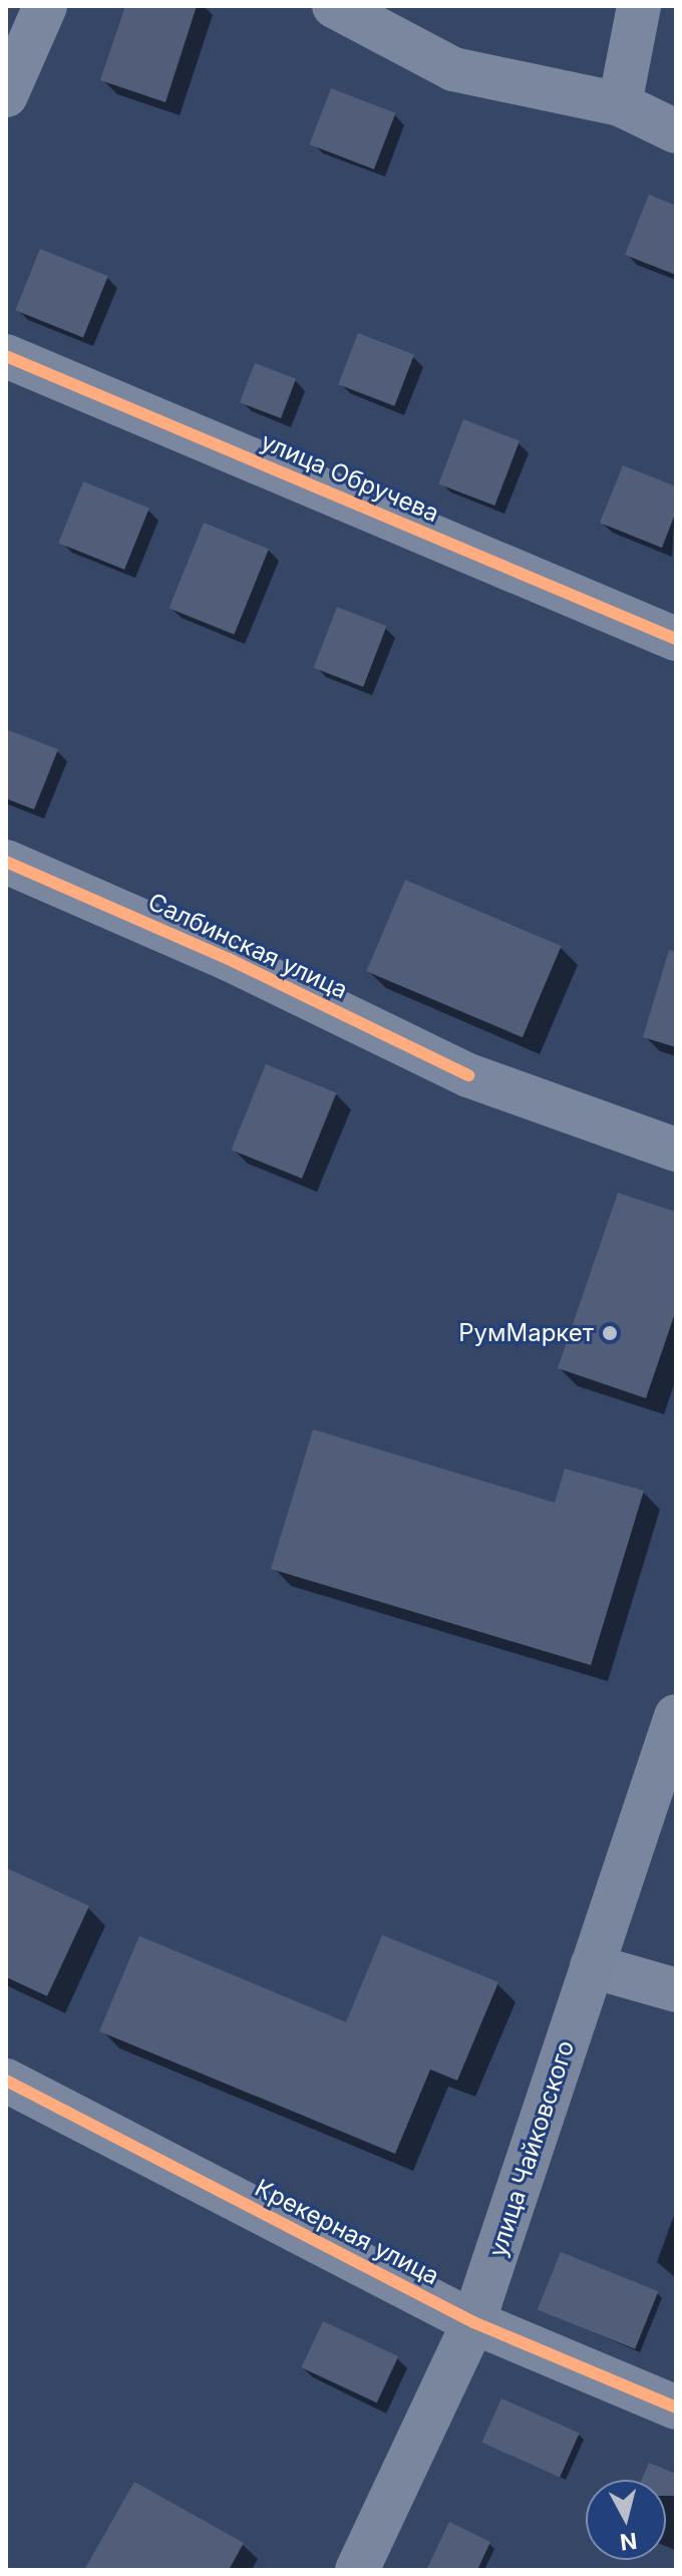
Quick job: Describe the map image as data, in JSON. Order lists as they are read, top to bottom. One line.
{"streets":{"main road":["улица Чайковского"],"street":["улица Обручева","Салбинская улица","Крекерная улица"]},"crossings":[["улица Чайковского","Крекерная улица"]],"places":["РумМаркет"],"north":"bottom"}
